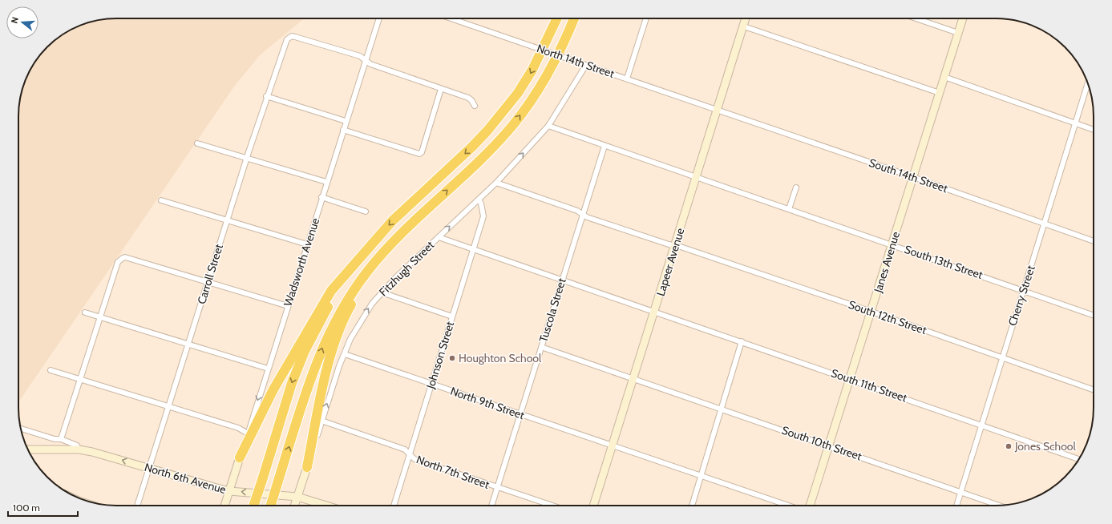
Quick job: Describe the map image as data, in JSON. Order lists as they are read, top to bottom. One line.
{"streets":{"street":["North 14th Street","South 14th Street","Wadsworth Avenue","Lapeer Avenue","Janes Avenue","South 13th Street","Fitzhugh Street","Carroll Street","Cherry Street","Tuscola Street","South 12th Street","Johnson Street","South 11th Street","North 9th Street","South 10th Street","North 7th Street","North 6th Avenue"]},"crossings":[["North 14th Street","South 14th Street"],["North 14th Street","Lapeer Avenue"],["North 14th Street","Fitzhugh Street"],["South 14th Street","Lapeer Avenue"],["South 14th Street","Janes Avenue"],["South 14th Street","Cherry Street"],["Wadsworth Avenue","Carroll Street"],["Wadsworth Avenue","North 6th Avenue"],["Lapeer Avenue","South 13th Street"],["Lapeer Avenue","South 12th Street"],["Lapeer Avenue","South 11th Street"],["Lapeer Avenue","North 9th Street"],["Lapeer Avenue","South 10th Street"],["Janes Avenue","South 13th Street"],["Janes Avenue","South 12th Street"],["Janes Avenue","South 11th Street"],["Janes Avenue","South 10th Street"],["South 13th Street","Fitzhugh Street"],["South 13th Street","Cherry Street"],["South 13th Street","Tuscola Street"],["Fitzhugh Street","South 12th Street"],["Fitzhugh Street","Johnson Street"],["Fitzhugh Street","South 11th Street"],["Fitzhugh Street","North 9th Street"],["Fitzhugh Street","North 7th Street"],["Fitzhugh Street","North 6th Avenue"],["Carroll Street","North 6th Avenue"],["Cherry Street","South 12th Street"],["Cherry Street","South 11th Street"],["Cherry Street","South 10th Street"],["Tuscola Street","South 12th Street"],["Tuscola Street","South 11th Street"],["Tuscola Street","North 9th Street"],["Tuscola Street","South 10th Street"],["Tuscola Street","North 7th Street"],["Johnson Street","South 11th Street"],["Johnson Street","North 9th Street"],["Johnson Street","North 7th Street"]],"one_way":["Fitzhugh Street","North 6th Avenue"],"places":["Houghton School","Jones School"],"scale_bar":"100 m","north":"left"}
